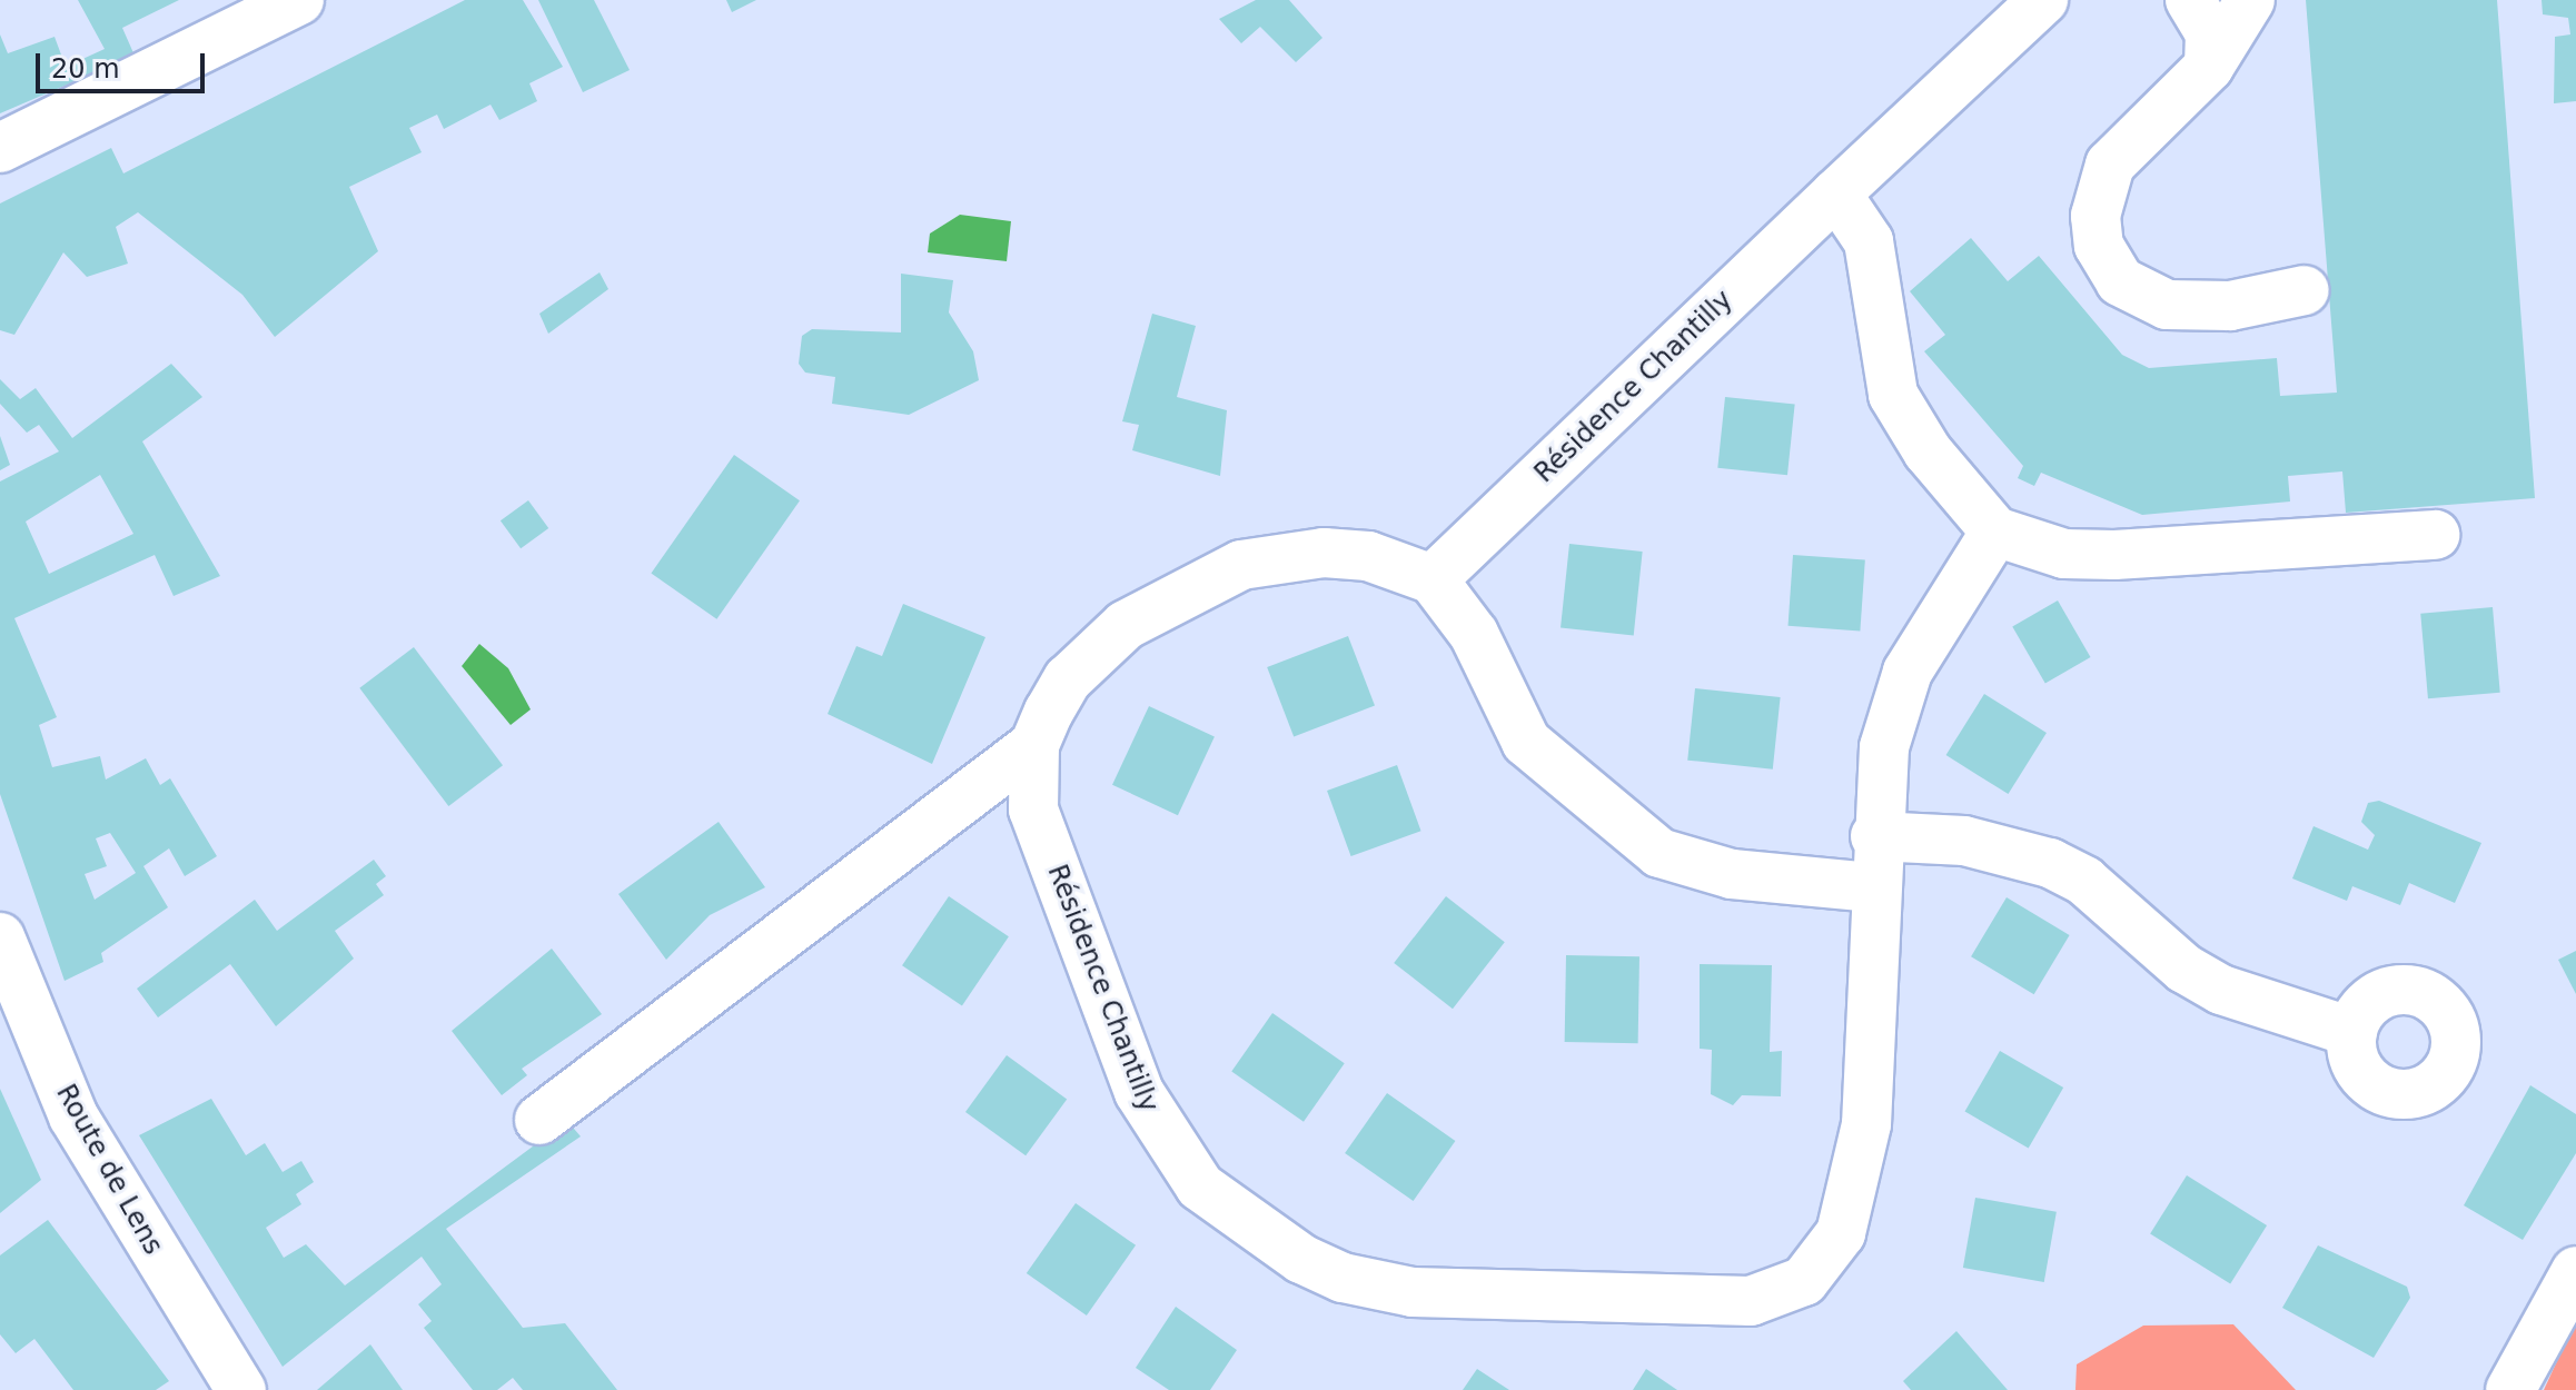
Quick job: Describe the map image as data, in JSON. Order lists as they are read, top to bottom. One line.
{"streets":{"street":["Résidence Chantilly","Route de Lens"]},"scale_bar":"20 m"}
